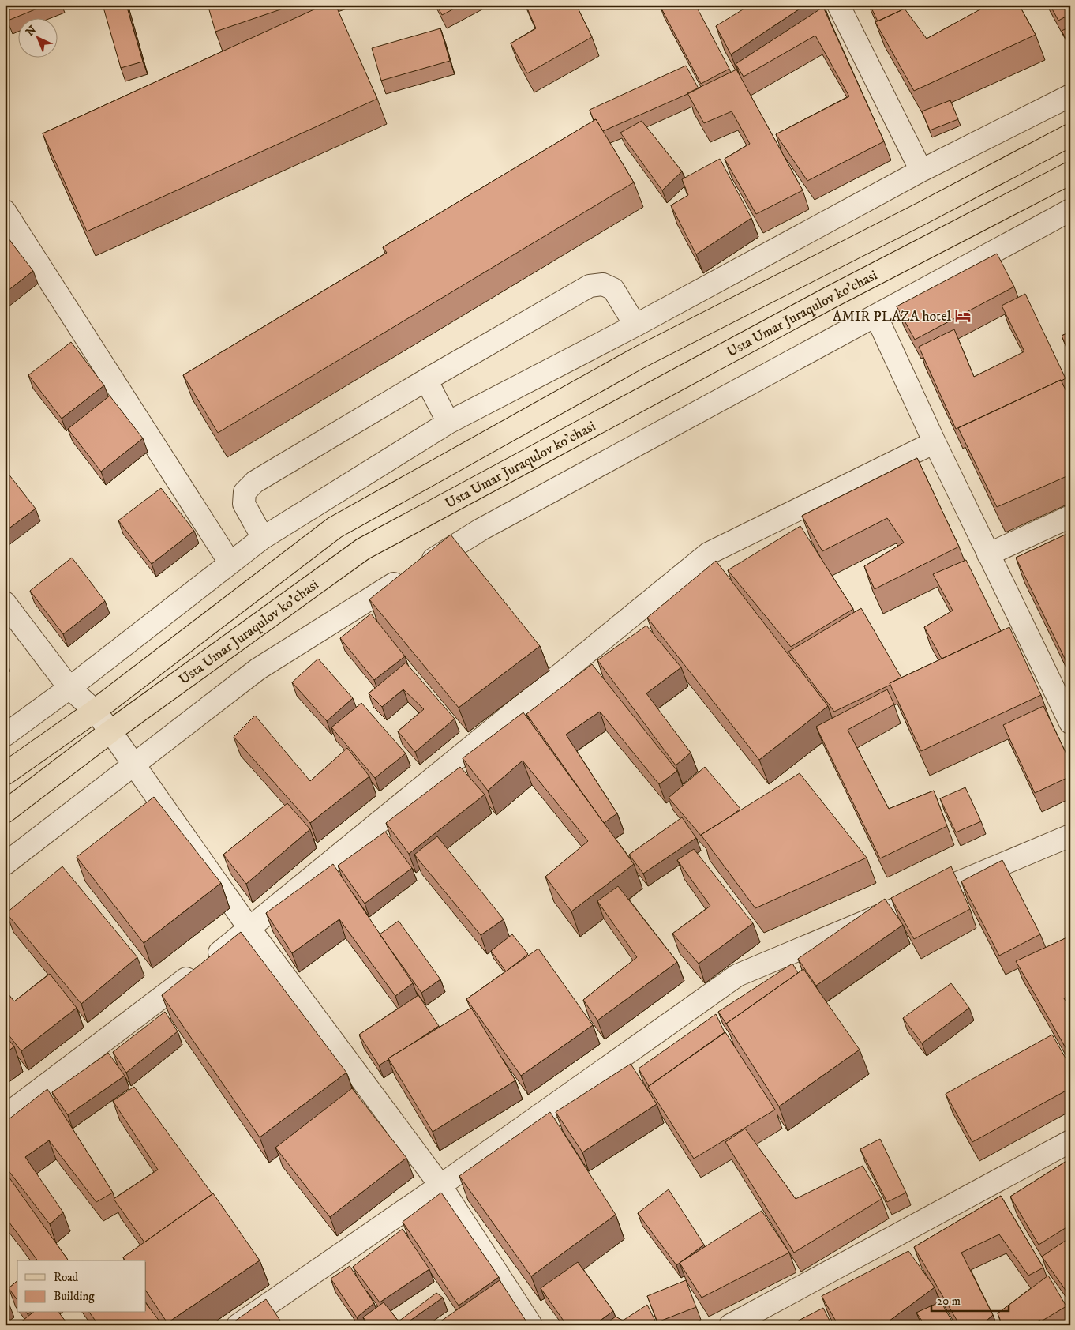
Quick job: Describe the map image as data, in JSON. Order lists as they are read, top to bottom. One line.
{"streets":{"main road":["Usta Umar Juraqulov ko'chasi"]},"places":{"hotel":["AMIR PLAZA hotel"]},"legend":["Road","Building"],"scale_bar":"20 m","north":"top left"}
